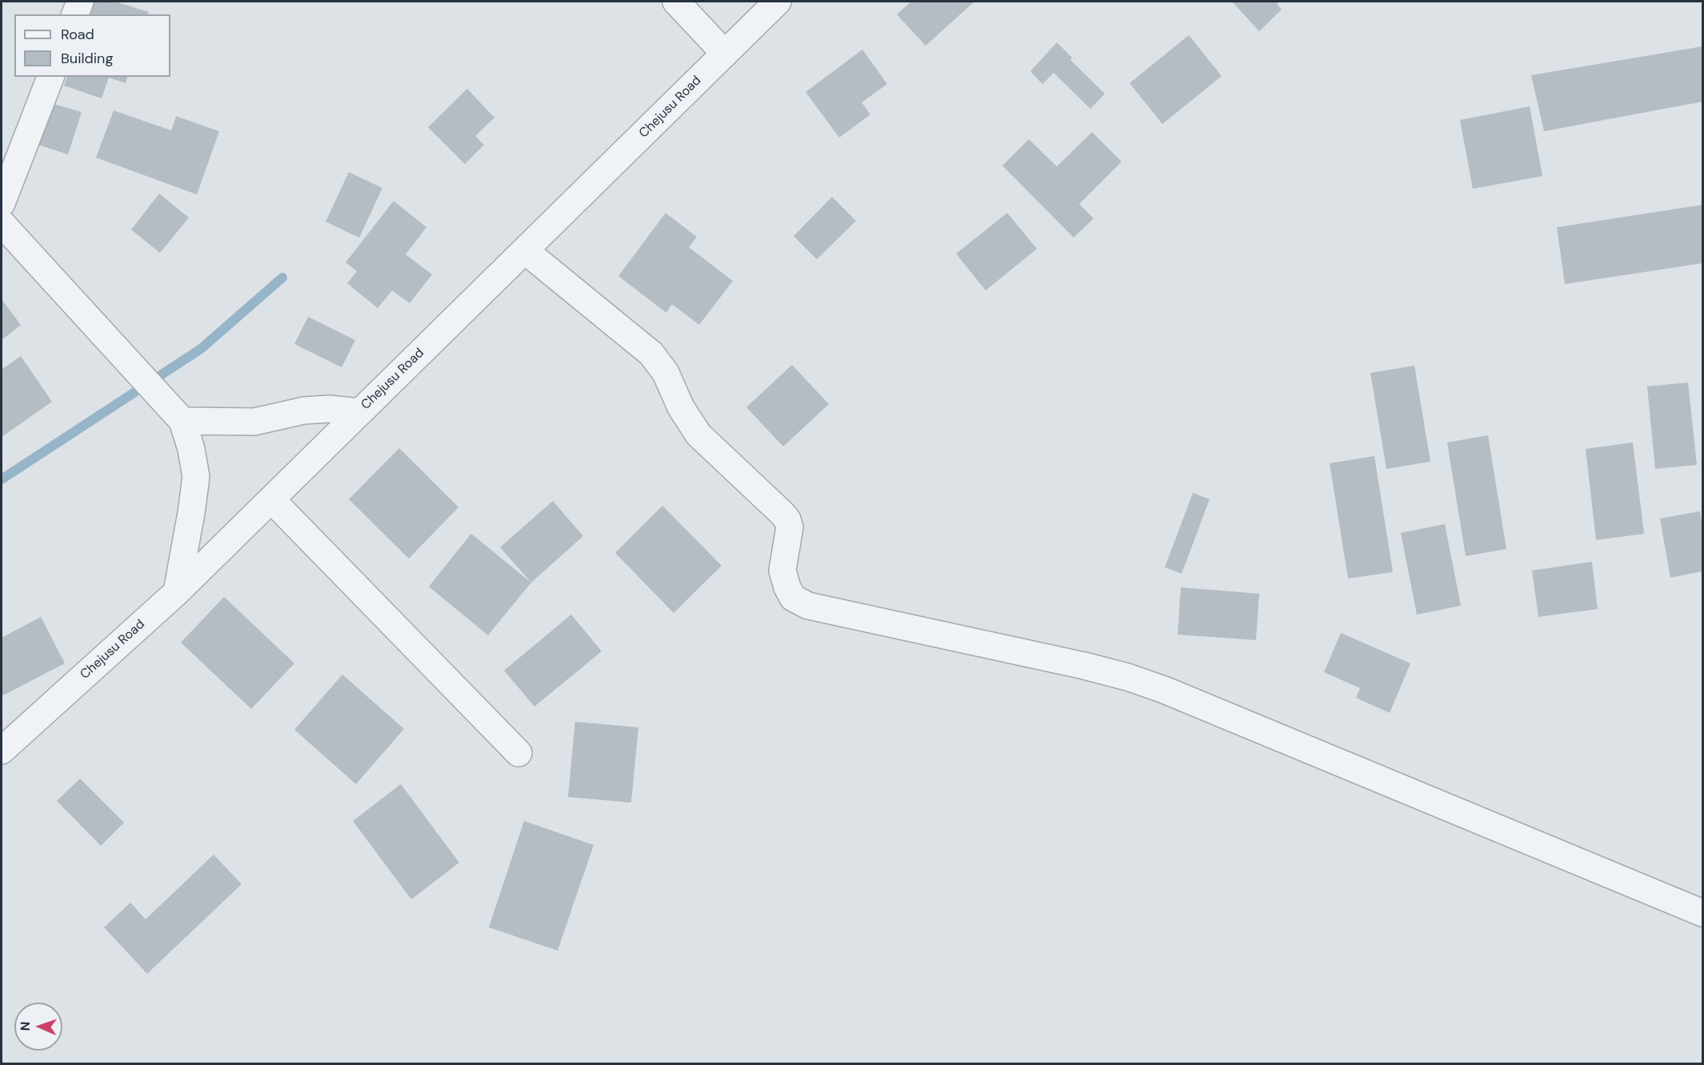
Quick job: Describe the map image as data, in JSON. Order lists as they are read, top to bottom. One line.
{"streets":{"street":["Chejusu Road"]},"legend":["Road","Building"],"north":"left"}
